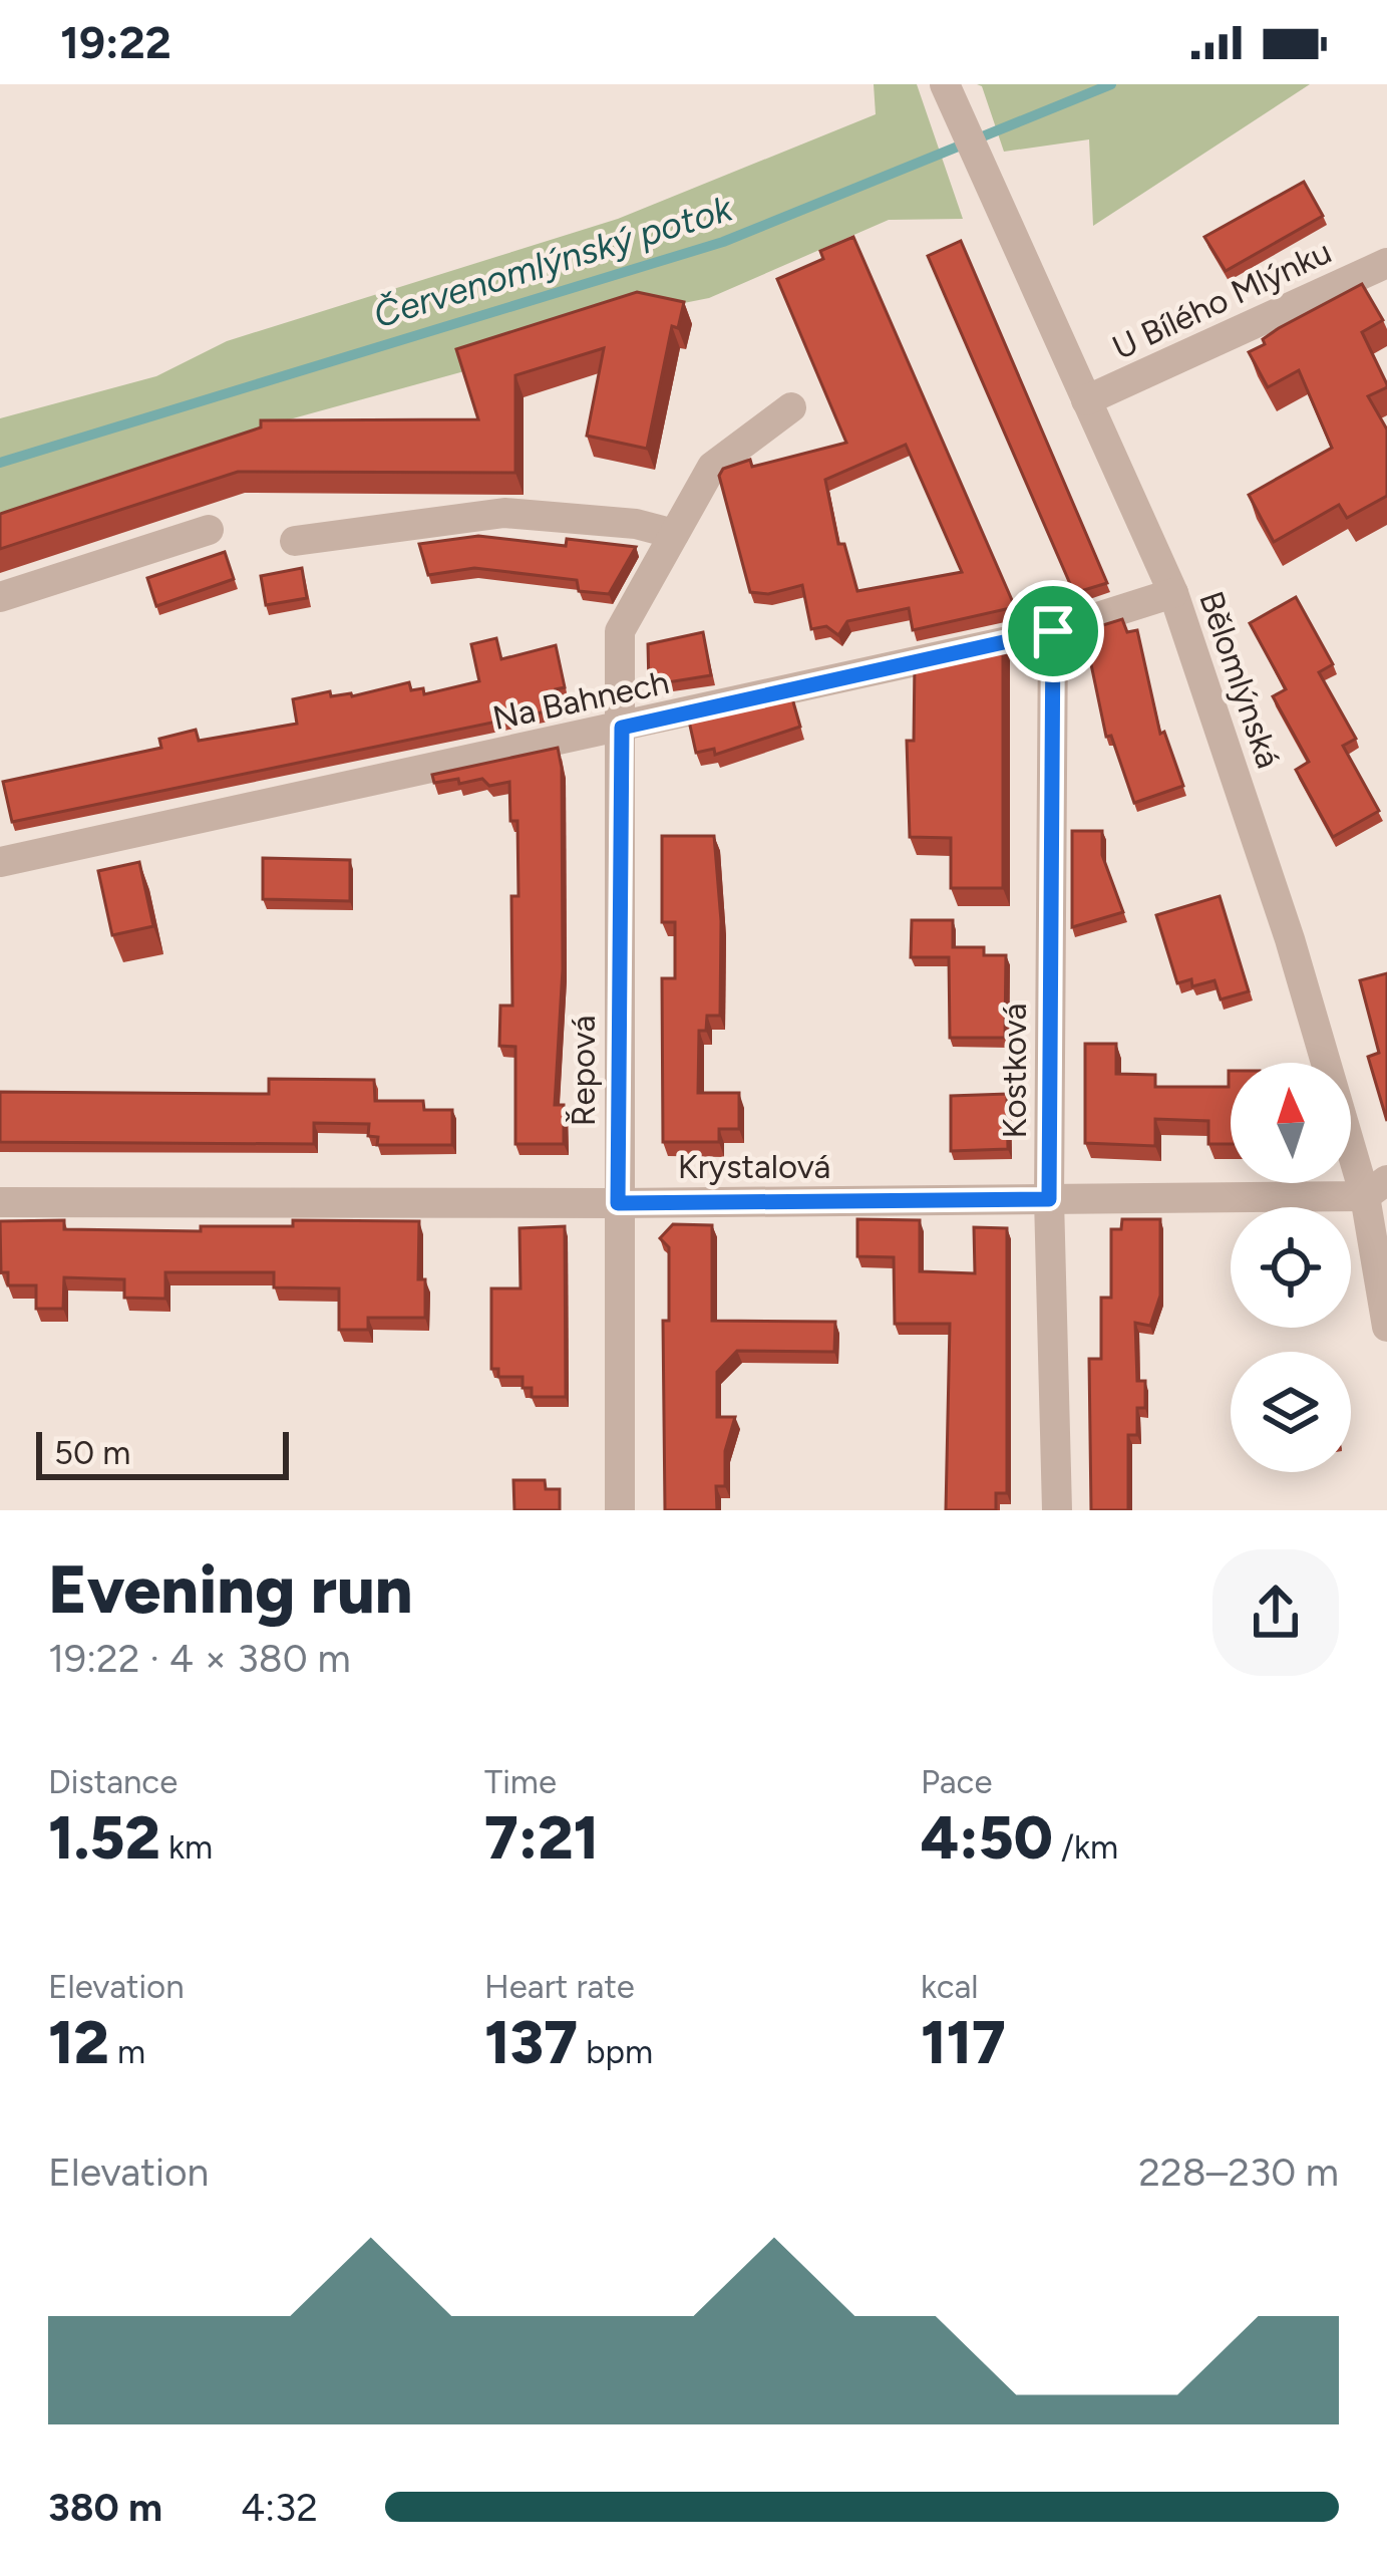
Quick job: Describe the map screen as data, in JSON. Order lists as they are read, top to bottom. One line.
{"streets":{"street":["U Bílého Mlýnku","Bělomlýnská","Na Bahnech","Řepová","Kostková","Krystalová"]},"crossings":[["U Bílého Mlýnku","Bělomlýnská"],["Bělomlýnská","Na Bahnech"],["Bělomlýnská","Krystalová"],["Na Bahnech","Řepová"],["Na Bahnech","Kostková"],["Řepová","Krystalová"],["Kostková","Krystalová"]],"water":["Červenomlýnský potok"],"scale_bar":"50 m","north":"top","page":{"status":"19:22","scale":"50 m","heading":["Evening run","19:22 · 4 × 380 m"],"stats":[["Distance","1.52 km"],["Time","7:21"],["Pace","4:50 /km"],["Elevation","12 m"],["Heart rate","137 bpm"],["kcal","117"]],"chart":["Elevation","228–230 m"],"list":[{"name":"380 m","note":"4:32"}]}}
